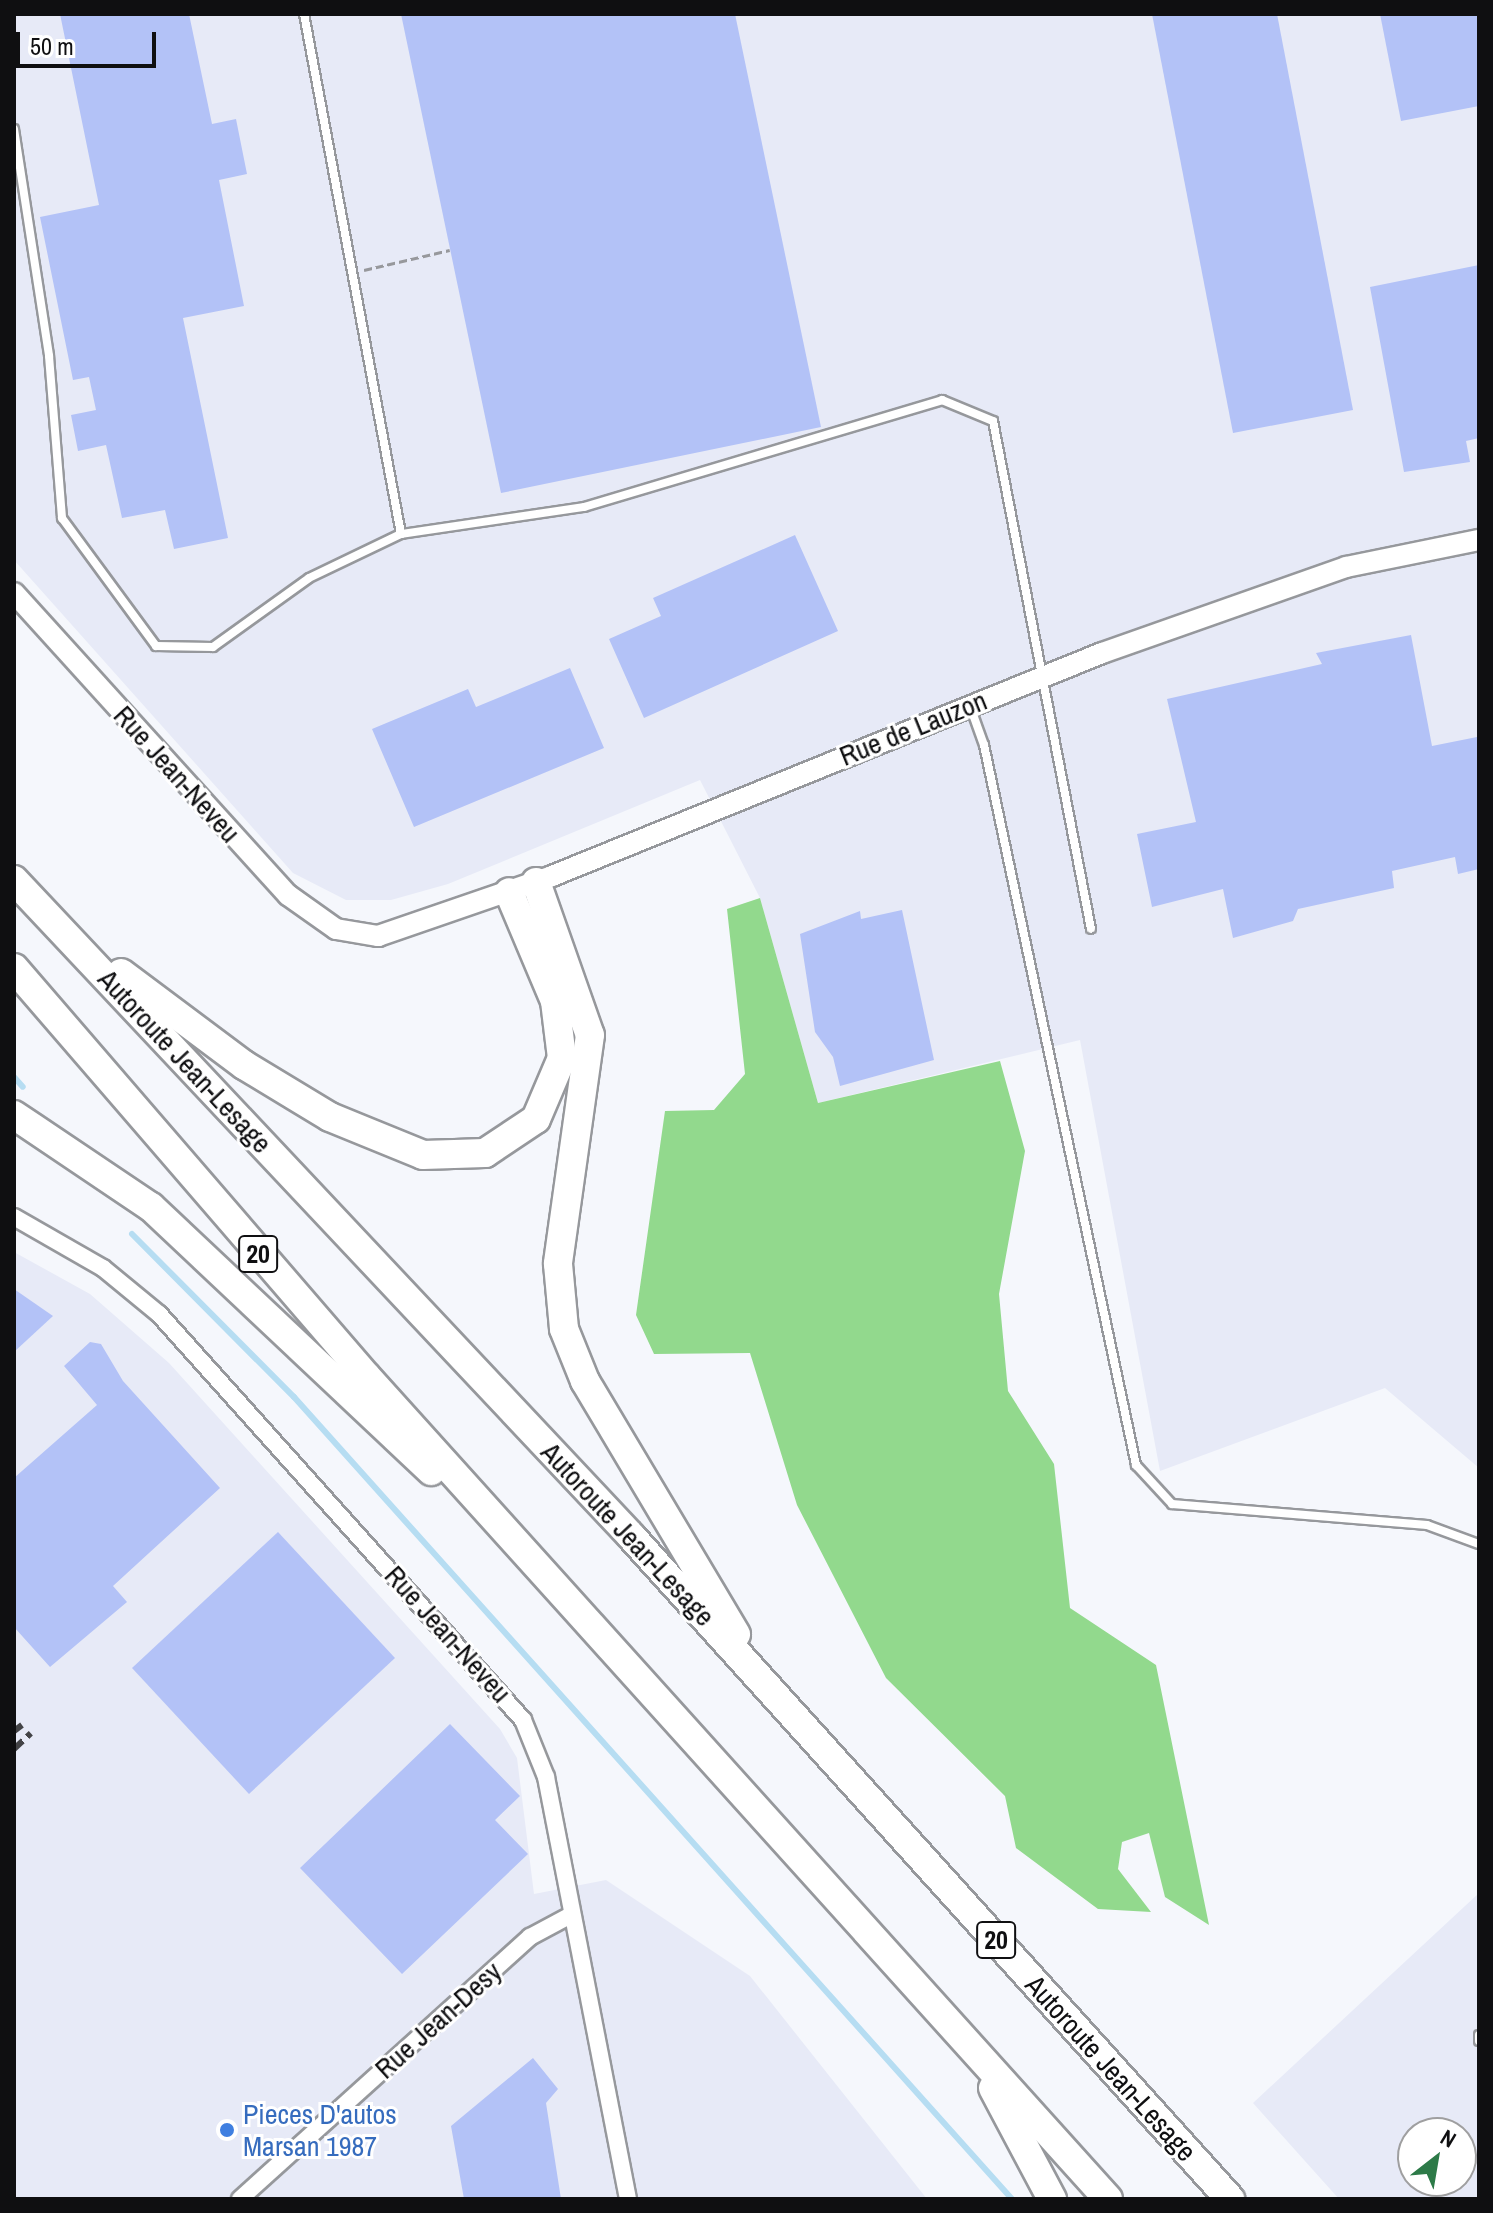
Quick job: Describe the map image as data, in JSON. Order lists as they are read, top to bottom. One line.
{"streets":{"highway":["Autoroute Jean-Lesage","20"],"street":["Rue de Lauzon","Rue Jean-Neveu","Rue Jean-Desy"]},"crossings":[["Rue de Lauzon","Rue Jean-Neveu"],["Rue Jean-Neveu","Rue Jean-Desy"]],"places":["Pieces D'autos Marsan 1987"],"scale_bar":"50 m","north":"top right"}
